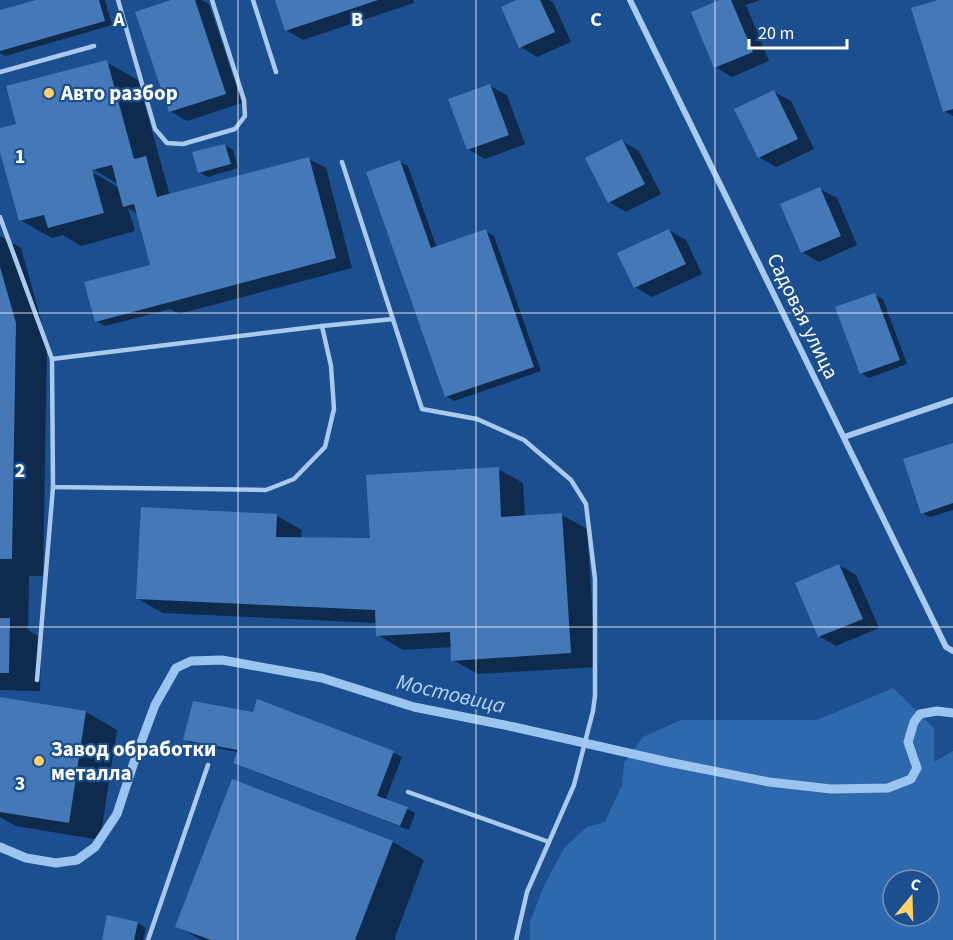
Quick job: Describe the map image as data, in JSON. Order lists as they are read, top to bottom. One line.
{"streets":{"street":["Садовая улица"]},"water":["Мостовица"],"places":["Авто разбор","Завод обработки металла"],"scale_bar":"20 m","north":"top","grid":{"columns":["A","B","C"],"rows":["1","2","3"]}}
